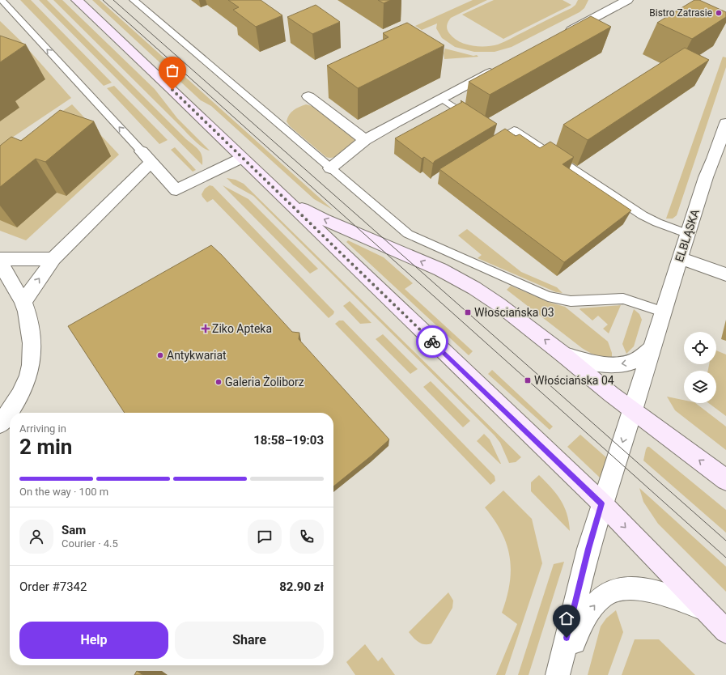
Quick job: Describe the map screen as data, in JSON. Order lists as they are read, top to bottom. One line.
{"streets":{"street":["ELBLĄSKA"]},"places":{"other":["Bistro Zatrasie","Antykwariat","Galeria Żoliborz"],"transit":["Włościańska 03","Włościańska 04"],"health":["Ziko Apteka"]},"page":{"heading":["2 min","Arriving in","18:58–19:03"],"panel":["Sam","Courier · 4.5","Order #7342","82.90 zł"],"bar":"On the way · 100 m","buttons":["Help","Share"]}}
